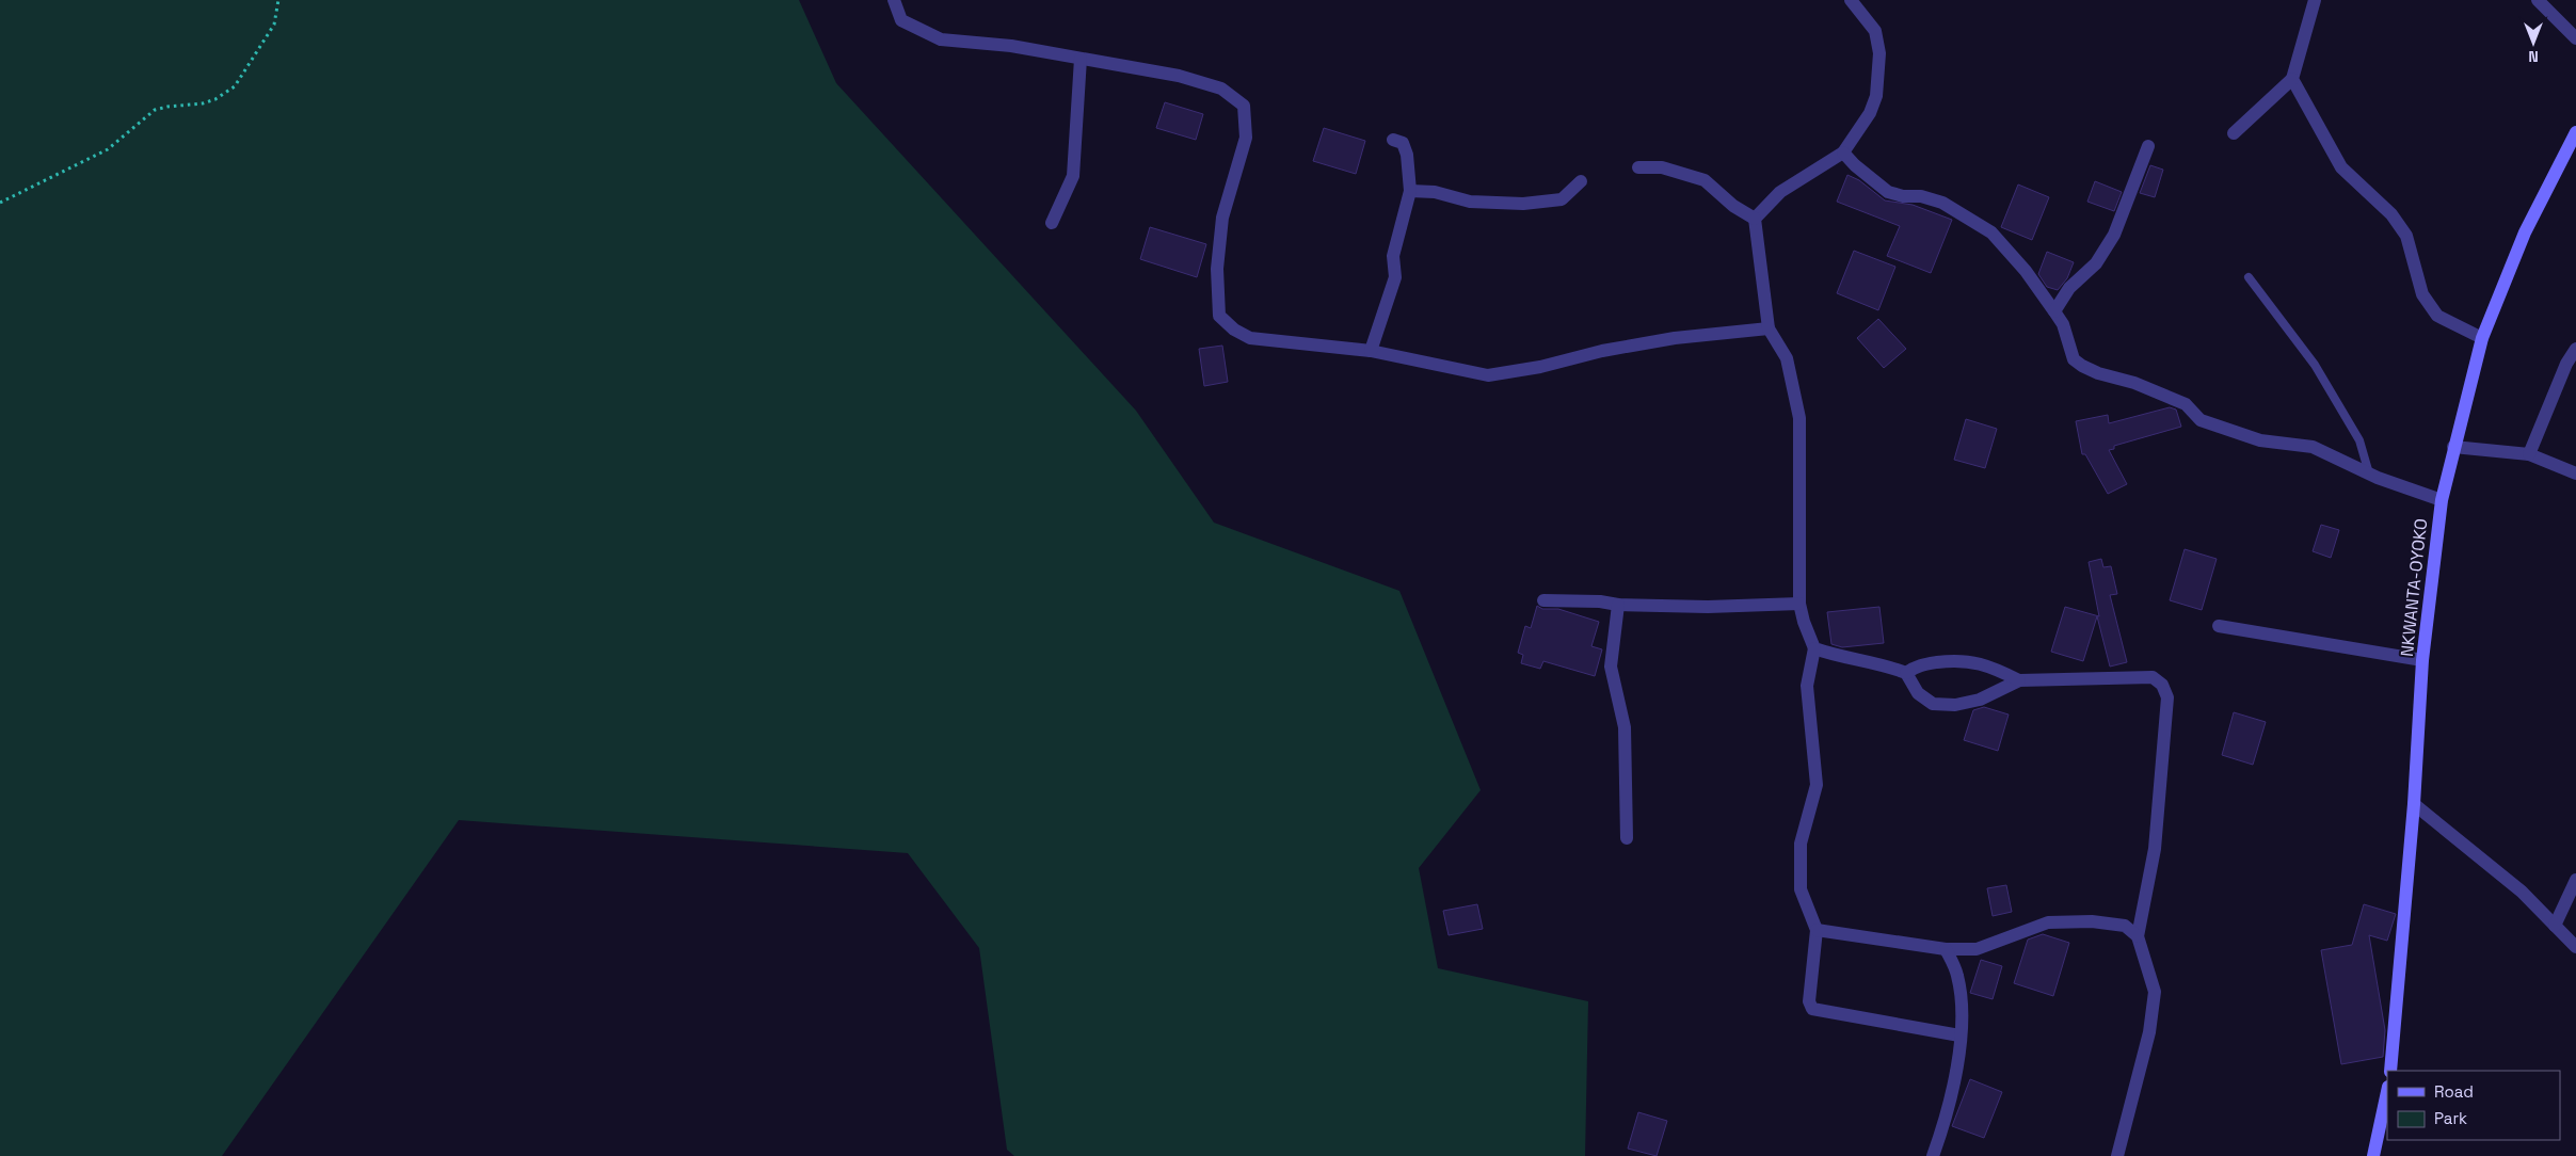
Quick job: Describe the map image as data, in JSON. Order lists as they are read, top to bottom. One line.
{"streets":{"street":["NKWANTA-OYOKO"]},"legend":["Road","Park"],"north":"bottom"}
